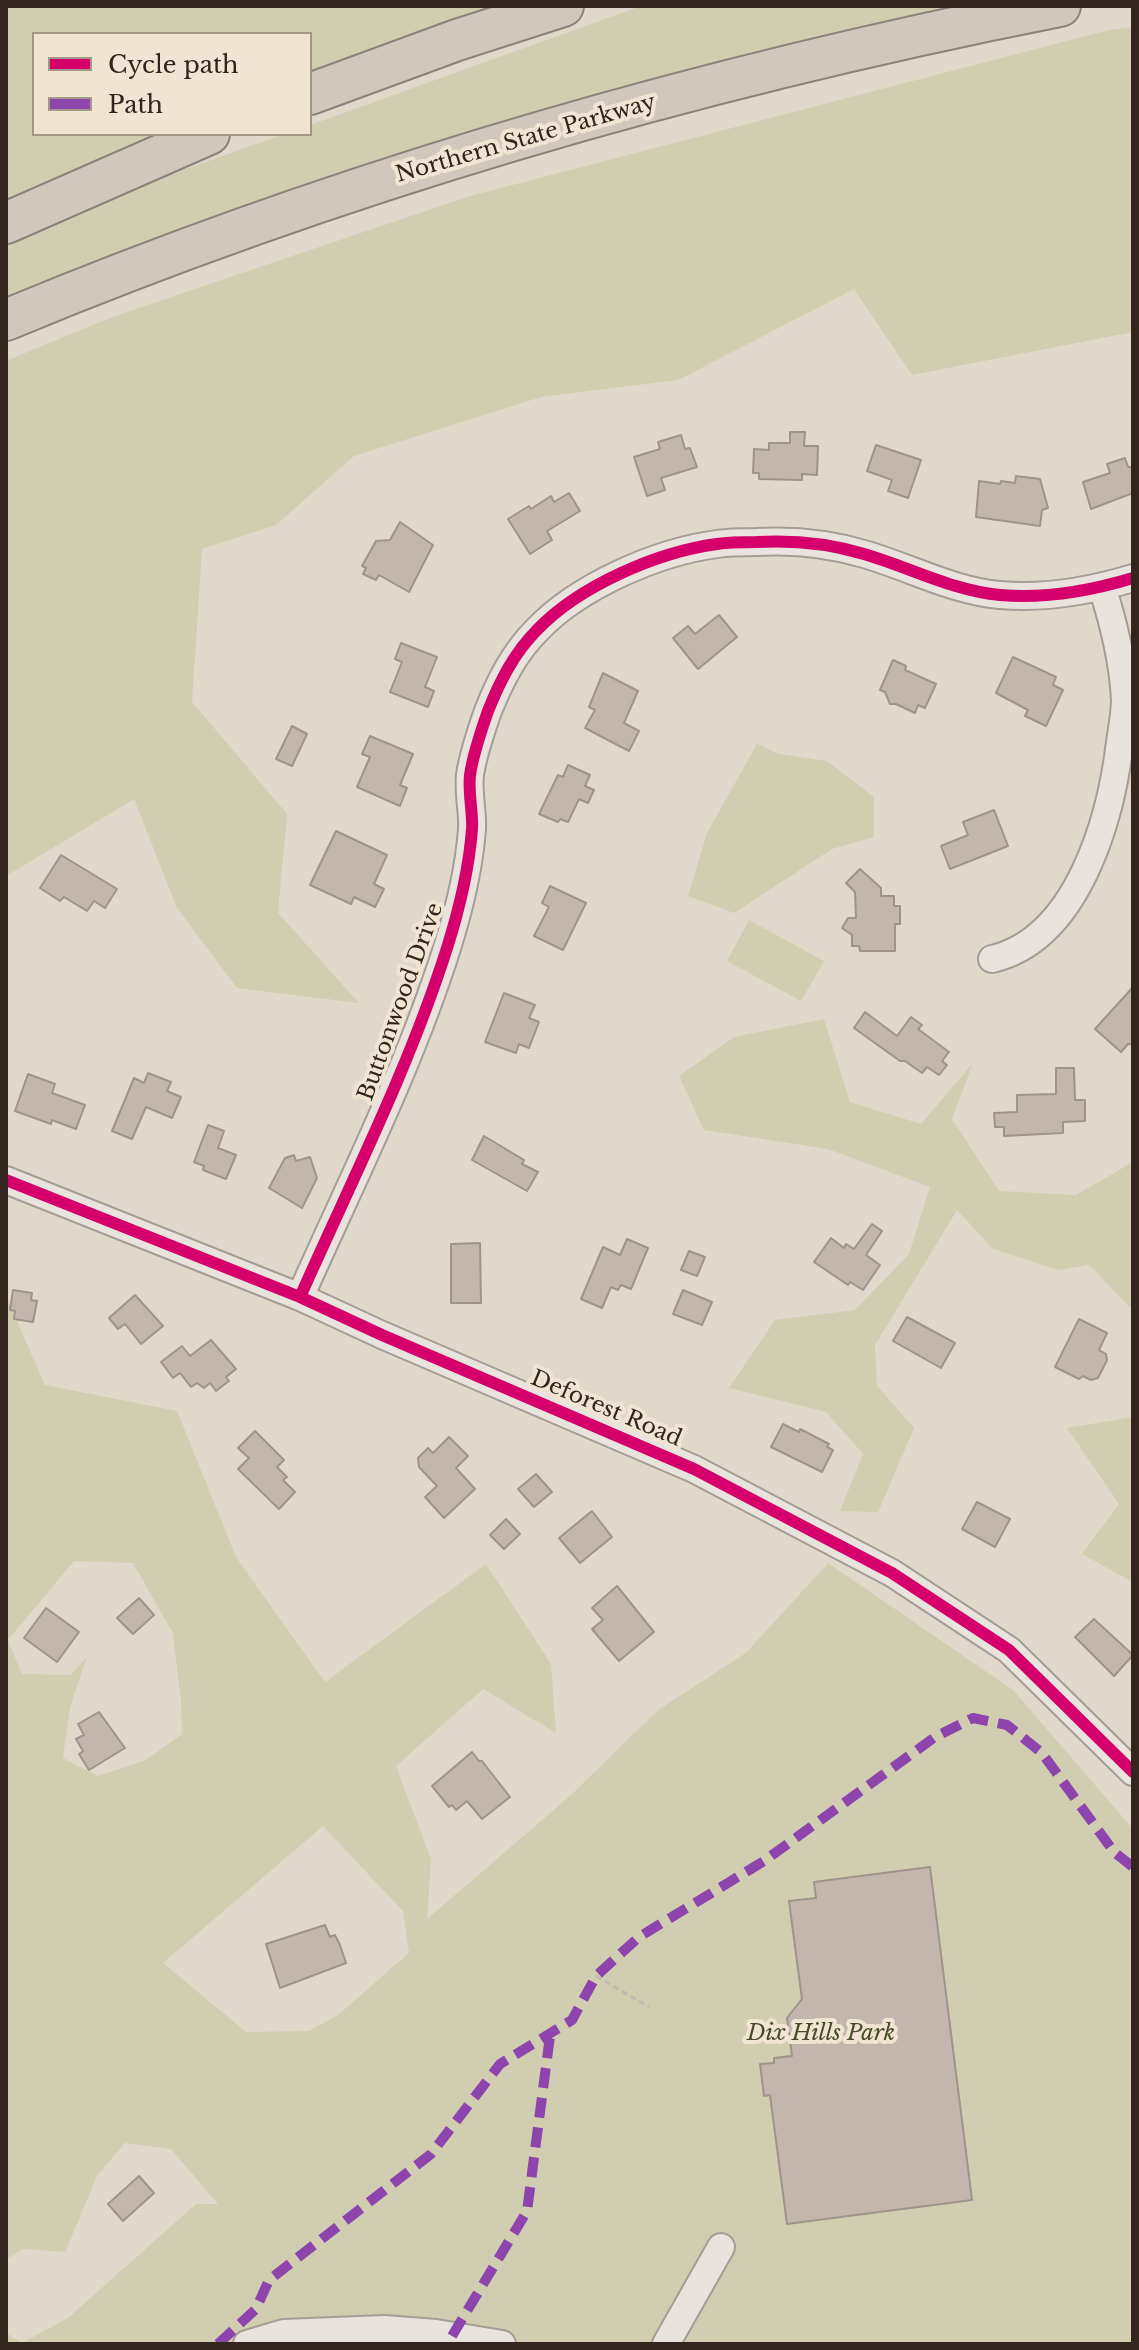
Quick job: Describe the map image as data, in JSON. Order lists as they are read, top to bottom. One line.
{"streets":{"highway":["Northern State Parkway"],"street":["Buttonwood Drive","Deforest Road"]},"crossings":[["Buttonwood Drive","Deforest Road"]],"parks":["Dix Hills Park"],"legend":["Cycle path","Path"]}
